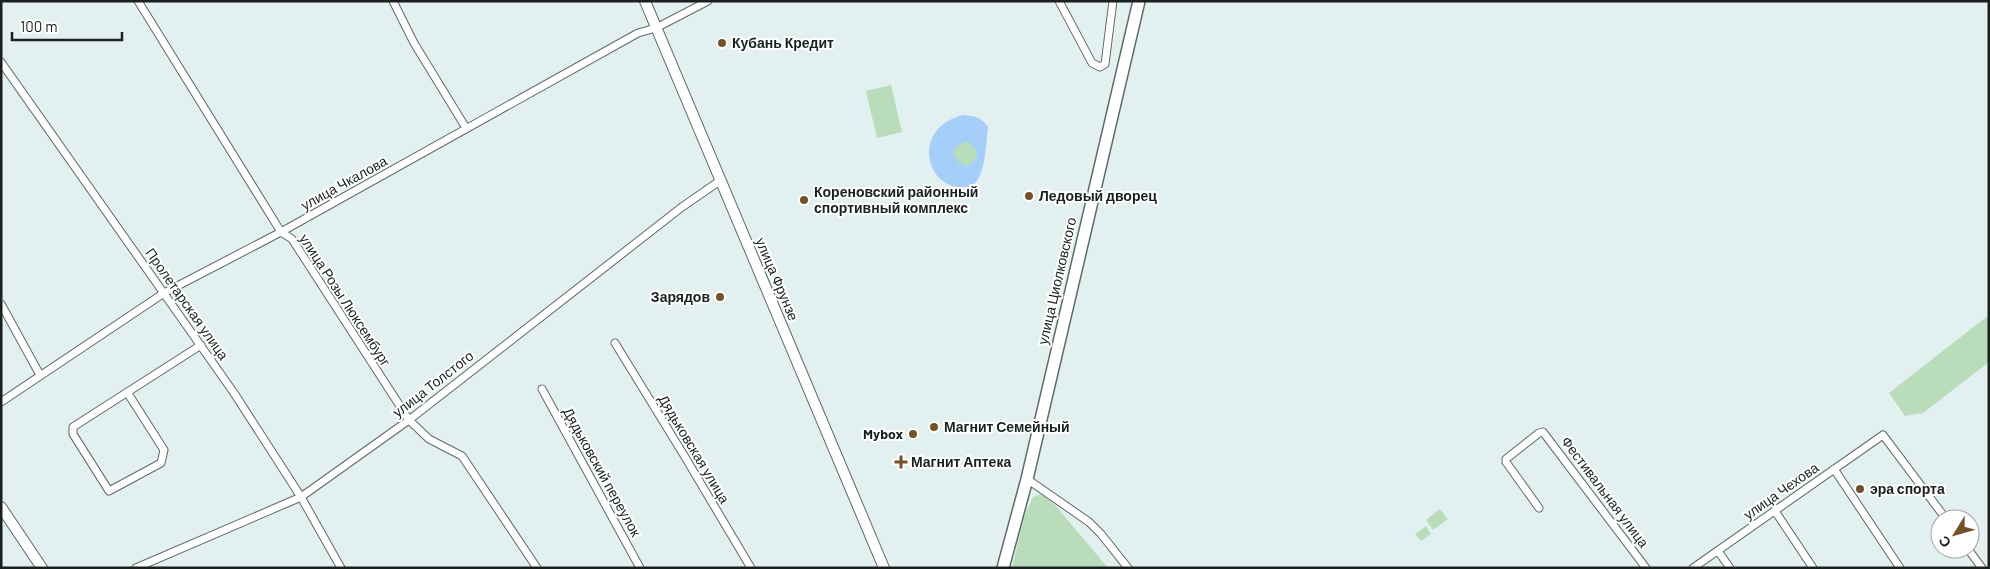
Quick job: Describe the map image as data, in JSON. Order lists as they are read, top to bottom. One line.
{"streets":{"main road":["улица Фрунзе","улица Циолковского"],"street":["улица Чкалова","улица Розы Люксембург","Пролетарская улица","улица Толстого","Дядьковская улица","Дядьковский переулок","улица Чехова","Фестивальная улица"]},"crossings":[["улица Чкалова","улица Фрунзе"],["улица Чкалова","улица Розы Люксембург"],["улица Чкалова","Пролетарская улица"],["улица Фрунзе","улица Толстого"],["улица Розы Люксембург","улица Толстого"],["Пролетарская улица","улица Толстого"]],"places":{"other":["Кубань Кредит","Ледовый дворец","Кореновский районный спортивный комплекс","Зарядов","Магнит Семейный","Mybox","эра спорта"],"health":["Магнит Аптека"]},"scale_bar":"100 m","north":"bottom left"}
